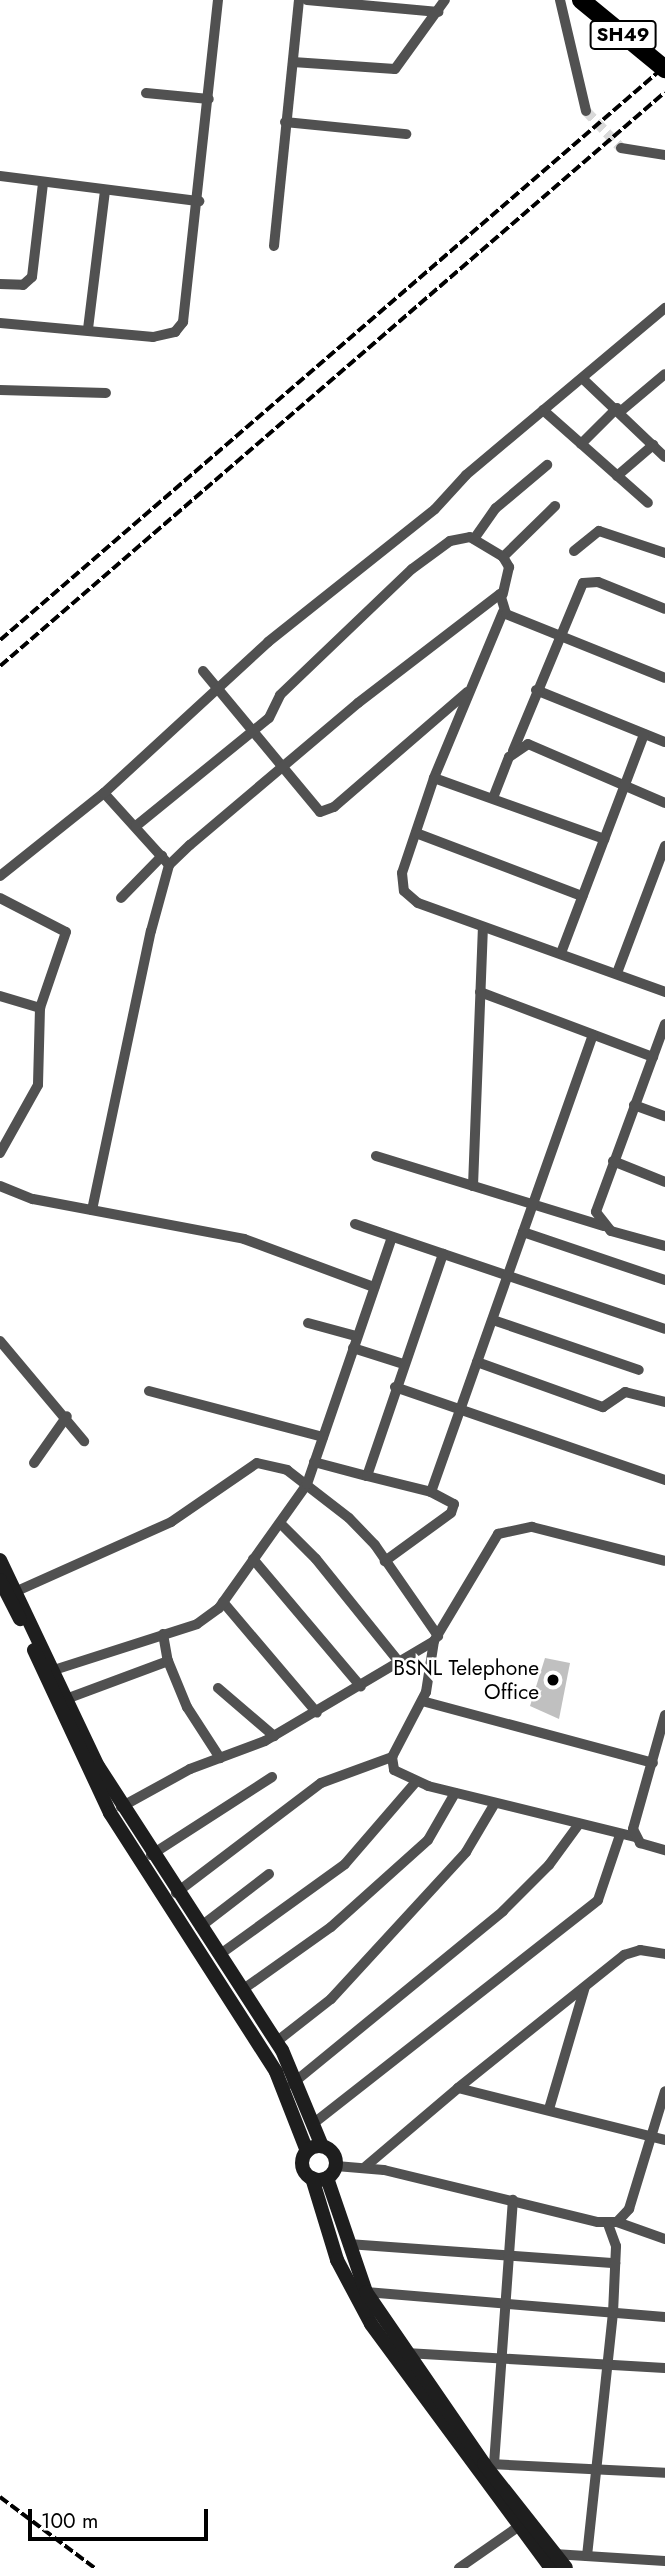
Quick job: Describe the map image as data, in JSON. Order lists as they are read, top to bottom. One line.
{"streets":{"main road":["SH49"]},"places":["BSNL Telephone Office"],"scale_bar":"100 m"}
